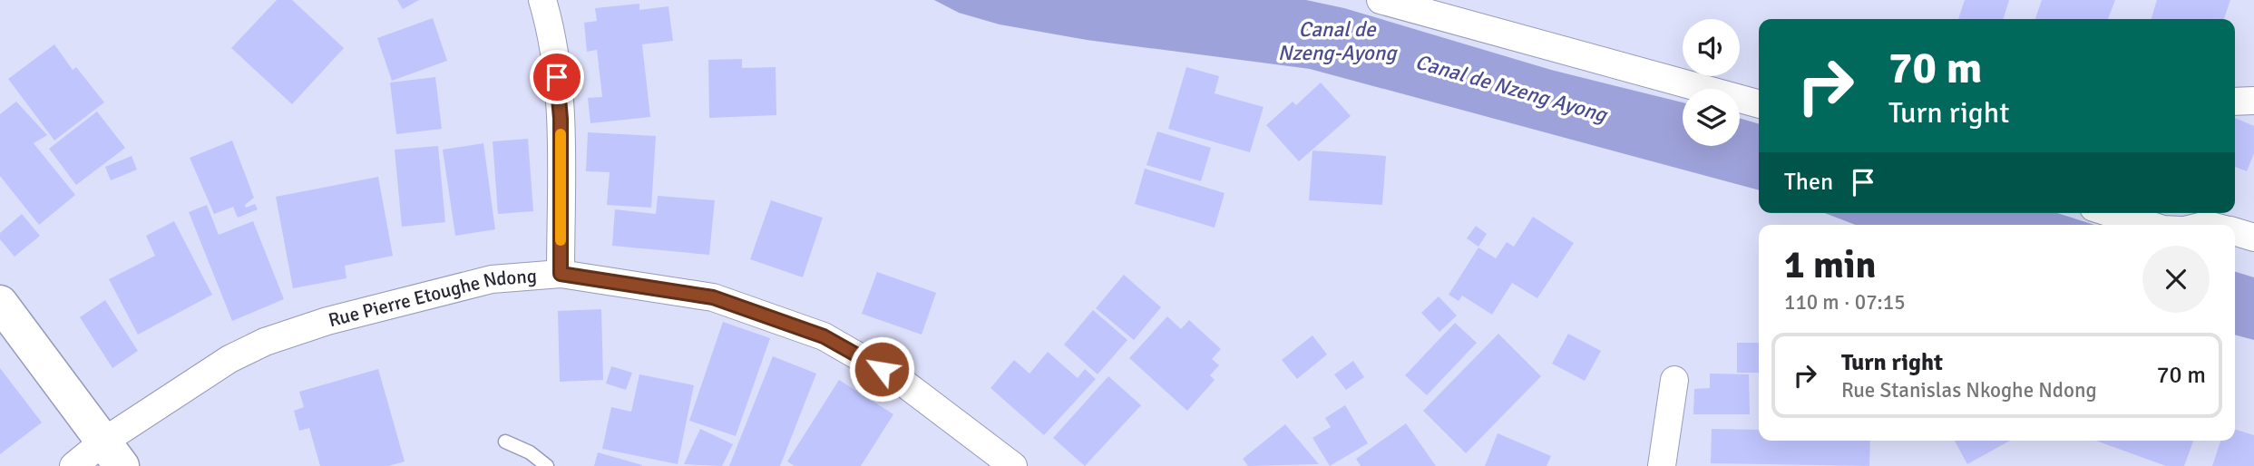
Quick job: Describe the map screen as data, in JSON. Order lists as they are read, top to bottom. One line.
{"streets":{"street":["Rue Pierre Etoughe Ndong"]},"water":["Canal de Nzeng-Ayong","Canal de Nzeng Ayong"],"page":{"turn":["70 m","Turn right"],"then":"Then","heading":["1 min","110 m · 07:15"],"list":[{"name":"Turn right","note":"Rue Stanislas Nkoghe Ndong","value":"70 m"}]}}
